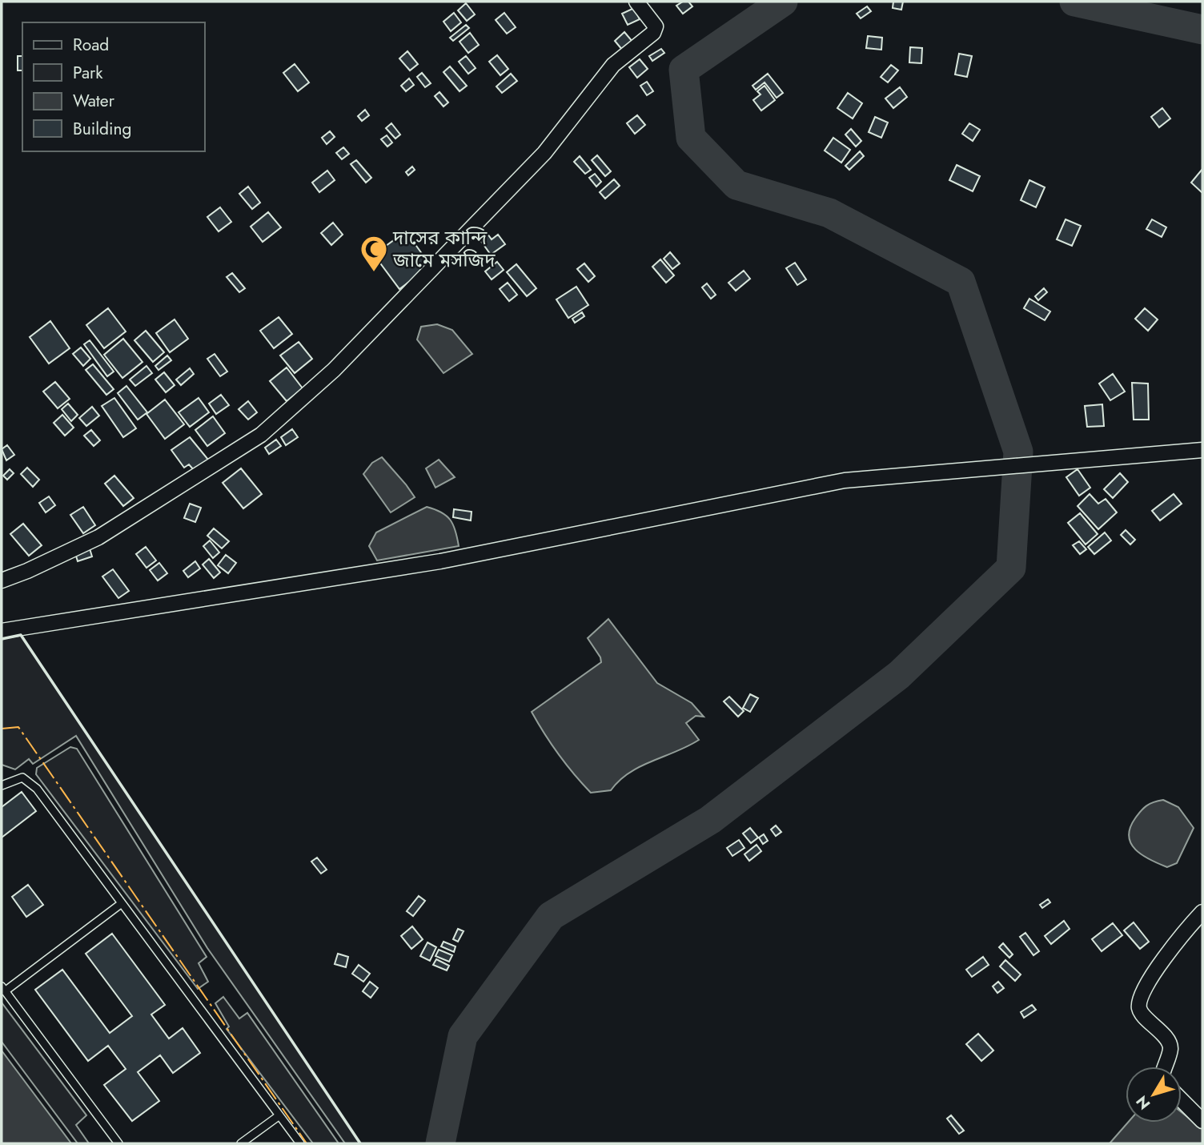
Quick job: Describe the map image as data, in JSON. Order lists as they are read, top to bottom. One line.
{"places":{"mosque":["দাসের কান্দি জামে মসজিদ"]},"legend":["Road","Park","Water","Building"],"north":"bottom left"}
